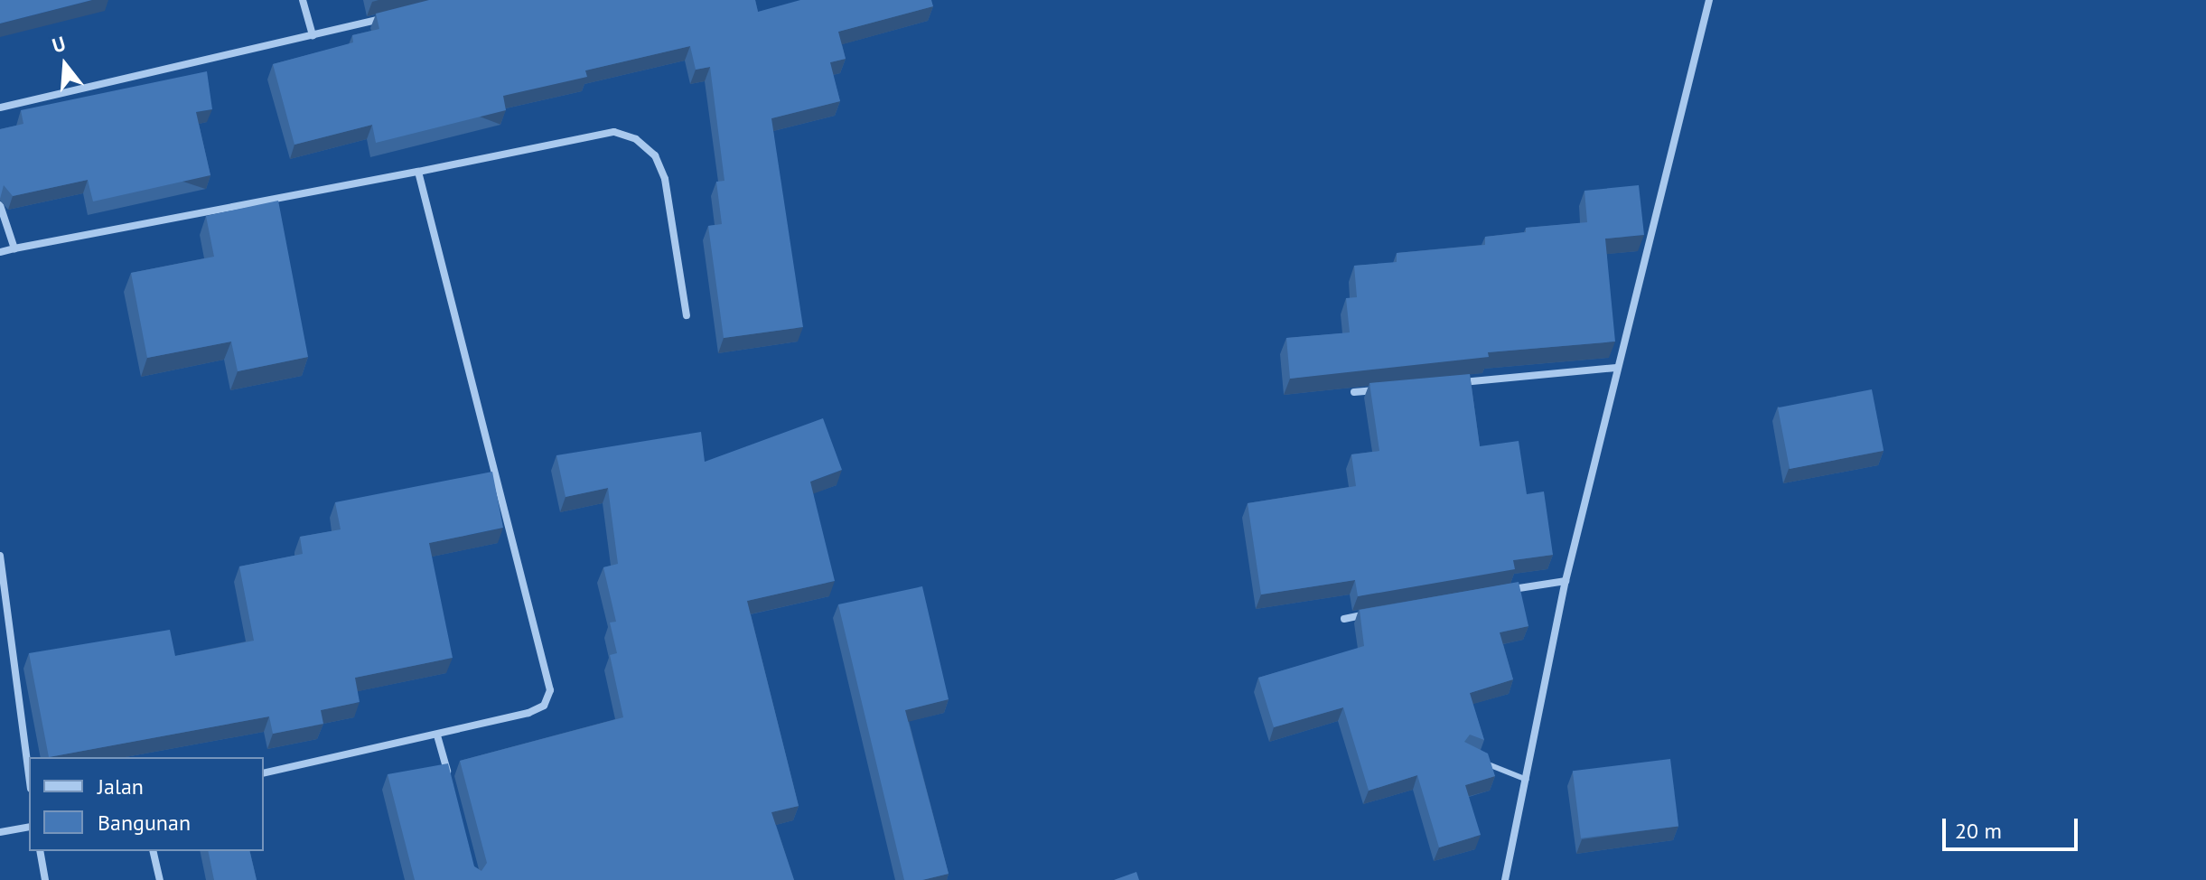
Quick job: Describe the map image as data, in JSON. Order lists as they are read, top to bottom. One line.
{"legend":["Jalan","Bangunan"],"scale_bar":"20 m","north":"top"}
